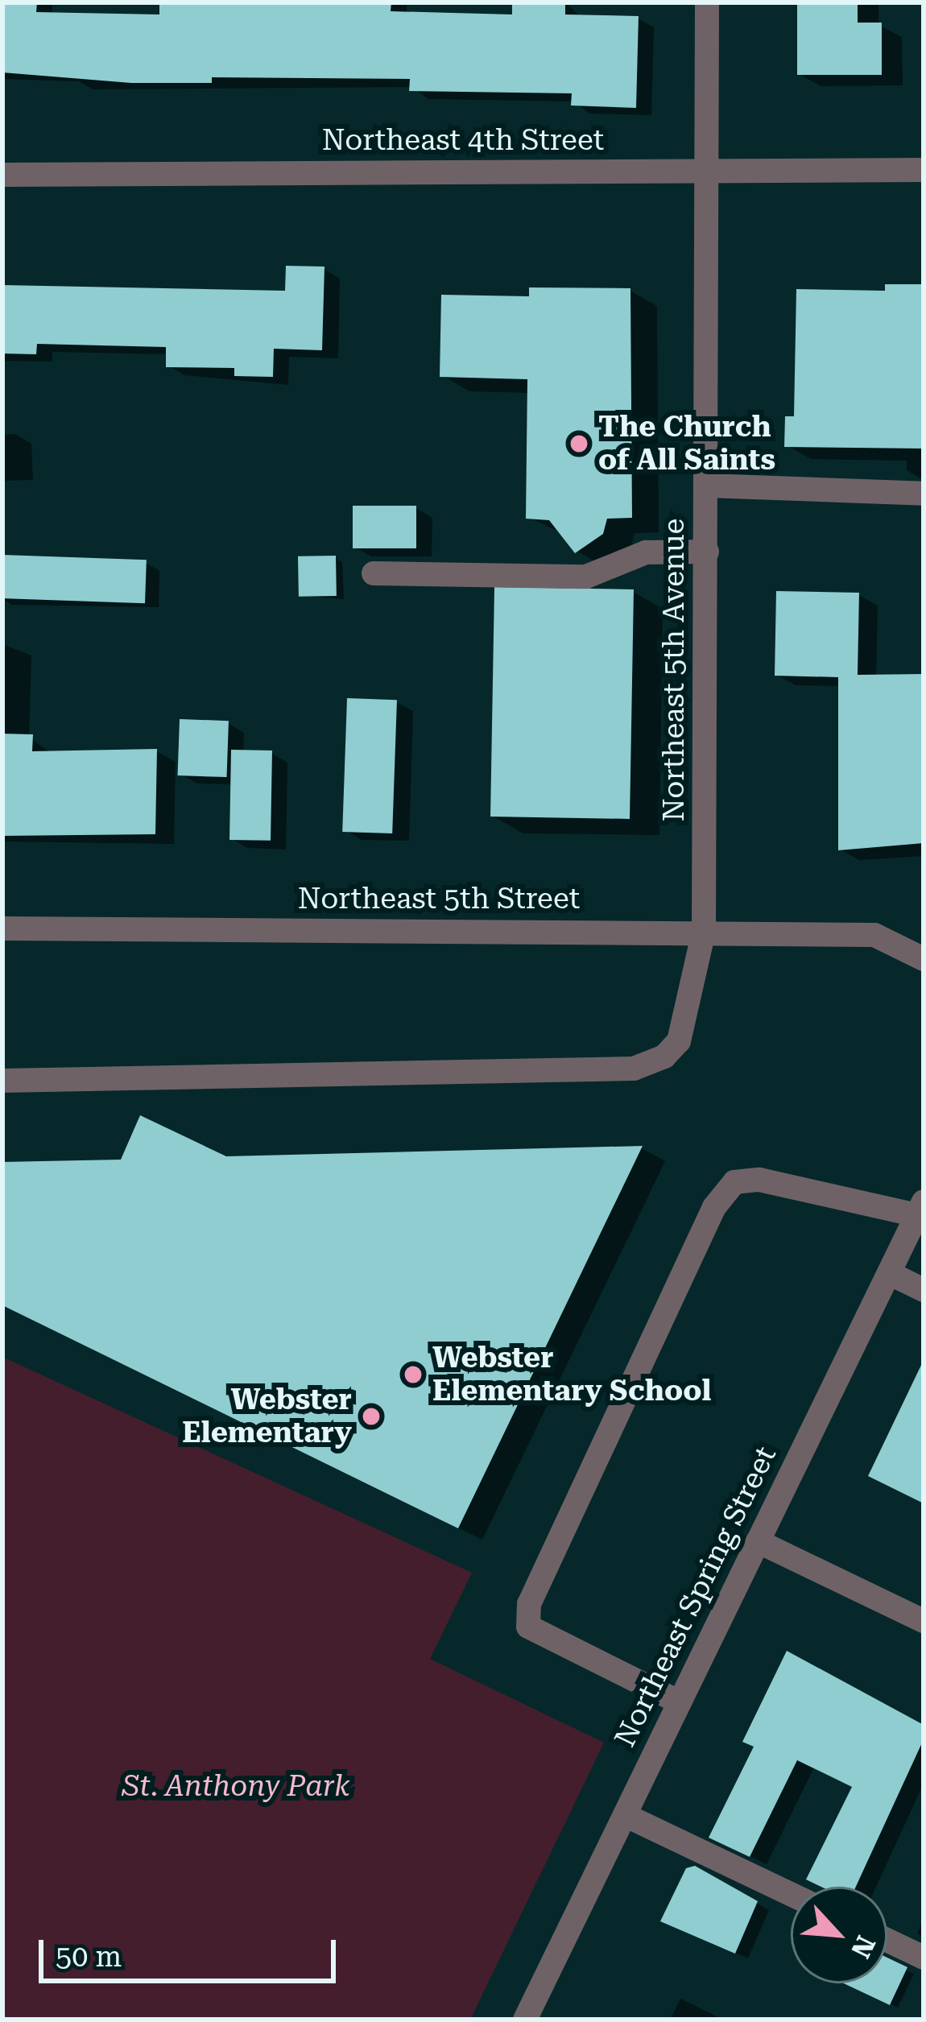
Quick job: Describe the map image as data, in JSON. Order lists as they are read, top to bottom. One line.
{"streets":{"street":["Northeast 4th Street","Northeast 5th Avenue","Northeast 5th Street","Northeast Spring Street"]},"crossings":[["Northeast 4th Street","Northeast 5th Avenue"],["Northeast 5th Avenue","Northeast 5th Street"]],"parks":["St. Anthony Park"],"places":["The Church of All Saints","Webster Elementary School","Webster Elementary"],"scale_bar":"50 m","north":"bottom right"}
